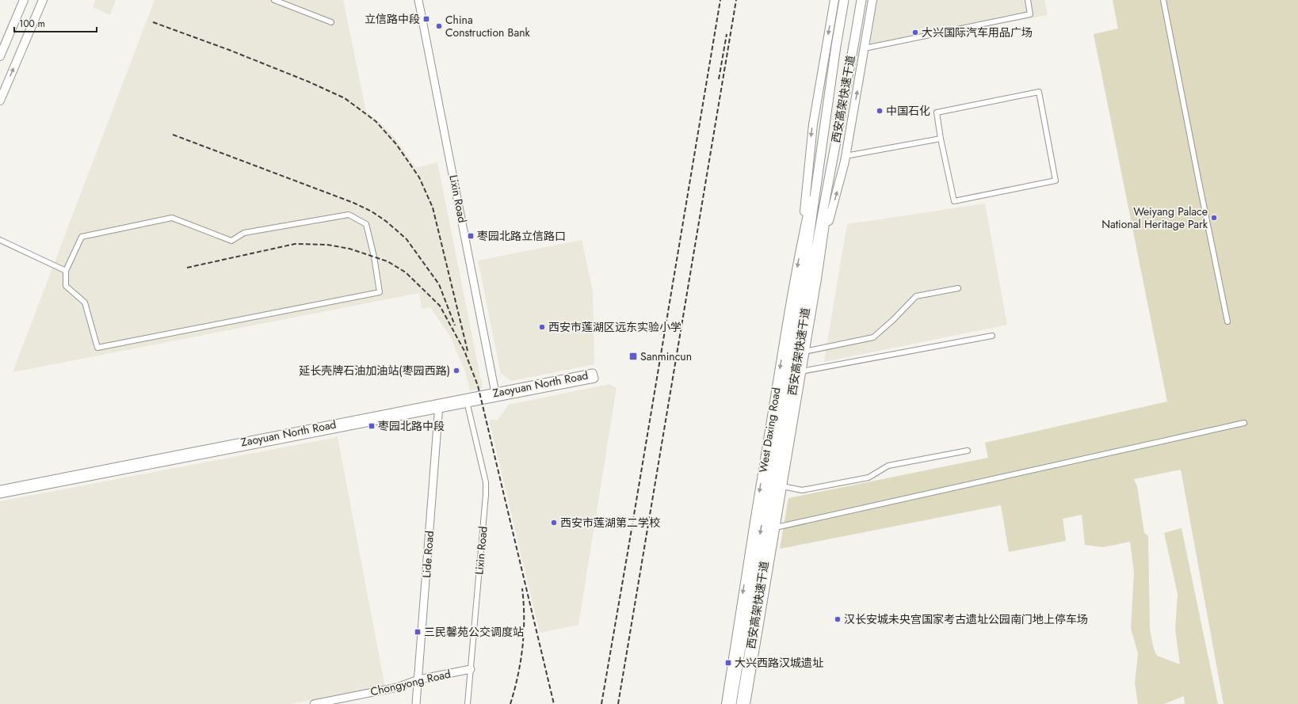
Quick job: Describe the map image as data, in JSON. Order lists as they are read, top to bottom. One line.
{"streets":{"highway":["西安高架快速干道"],"main road":["West Daxing Road"],"street":["Lixin Road","Zaoyuan North Road","Lide Road","Chongyong Road"]},"crossings":[["西安高架快速干道","West Daxing Road"],["Lixin Road","Zaoyuan North Road"],["Lixin Road","Chongyong Road"],["Zaoyuan North Road","Lide Road"],["Lide Road","Chongyong Road"]],"places":{"transit":["立信路中段","枣园北路立信路口","Sanmincun","枣园北路中段","三民馨苑公交调度站","大兴西路汉城遗址"],"other":["China Construction Bank","大兴国际汽车用品广场","中国石化","Weiyang Palace National Heritage Park","西安市莲湖区远东实验小学","延长壳牌石油加油站(枣园西路)","西安市莲湖第二学校","汉长安城未央宫国家考古遗址公园南门地上停车场"]},"scale_bar":"100 m"}
